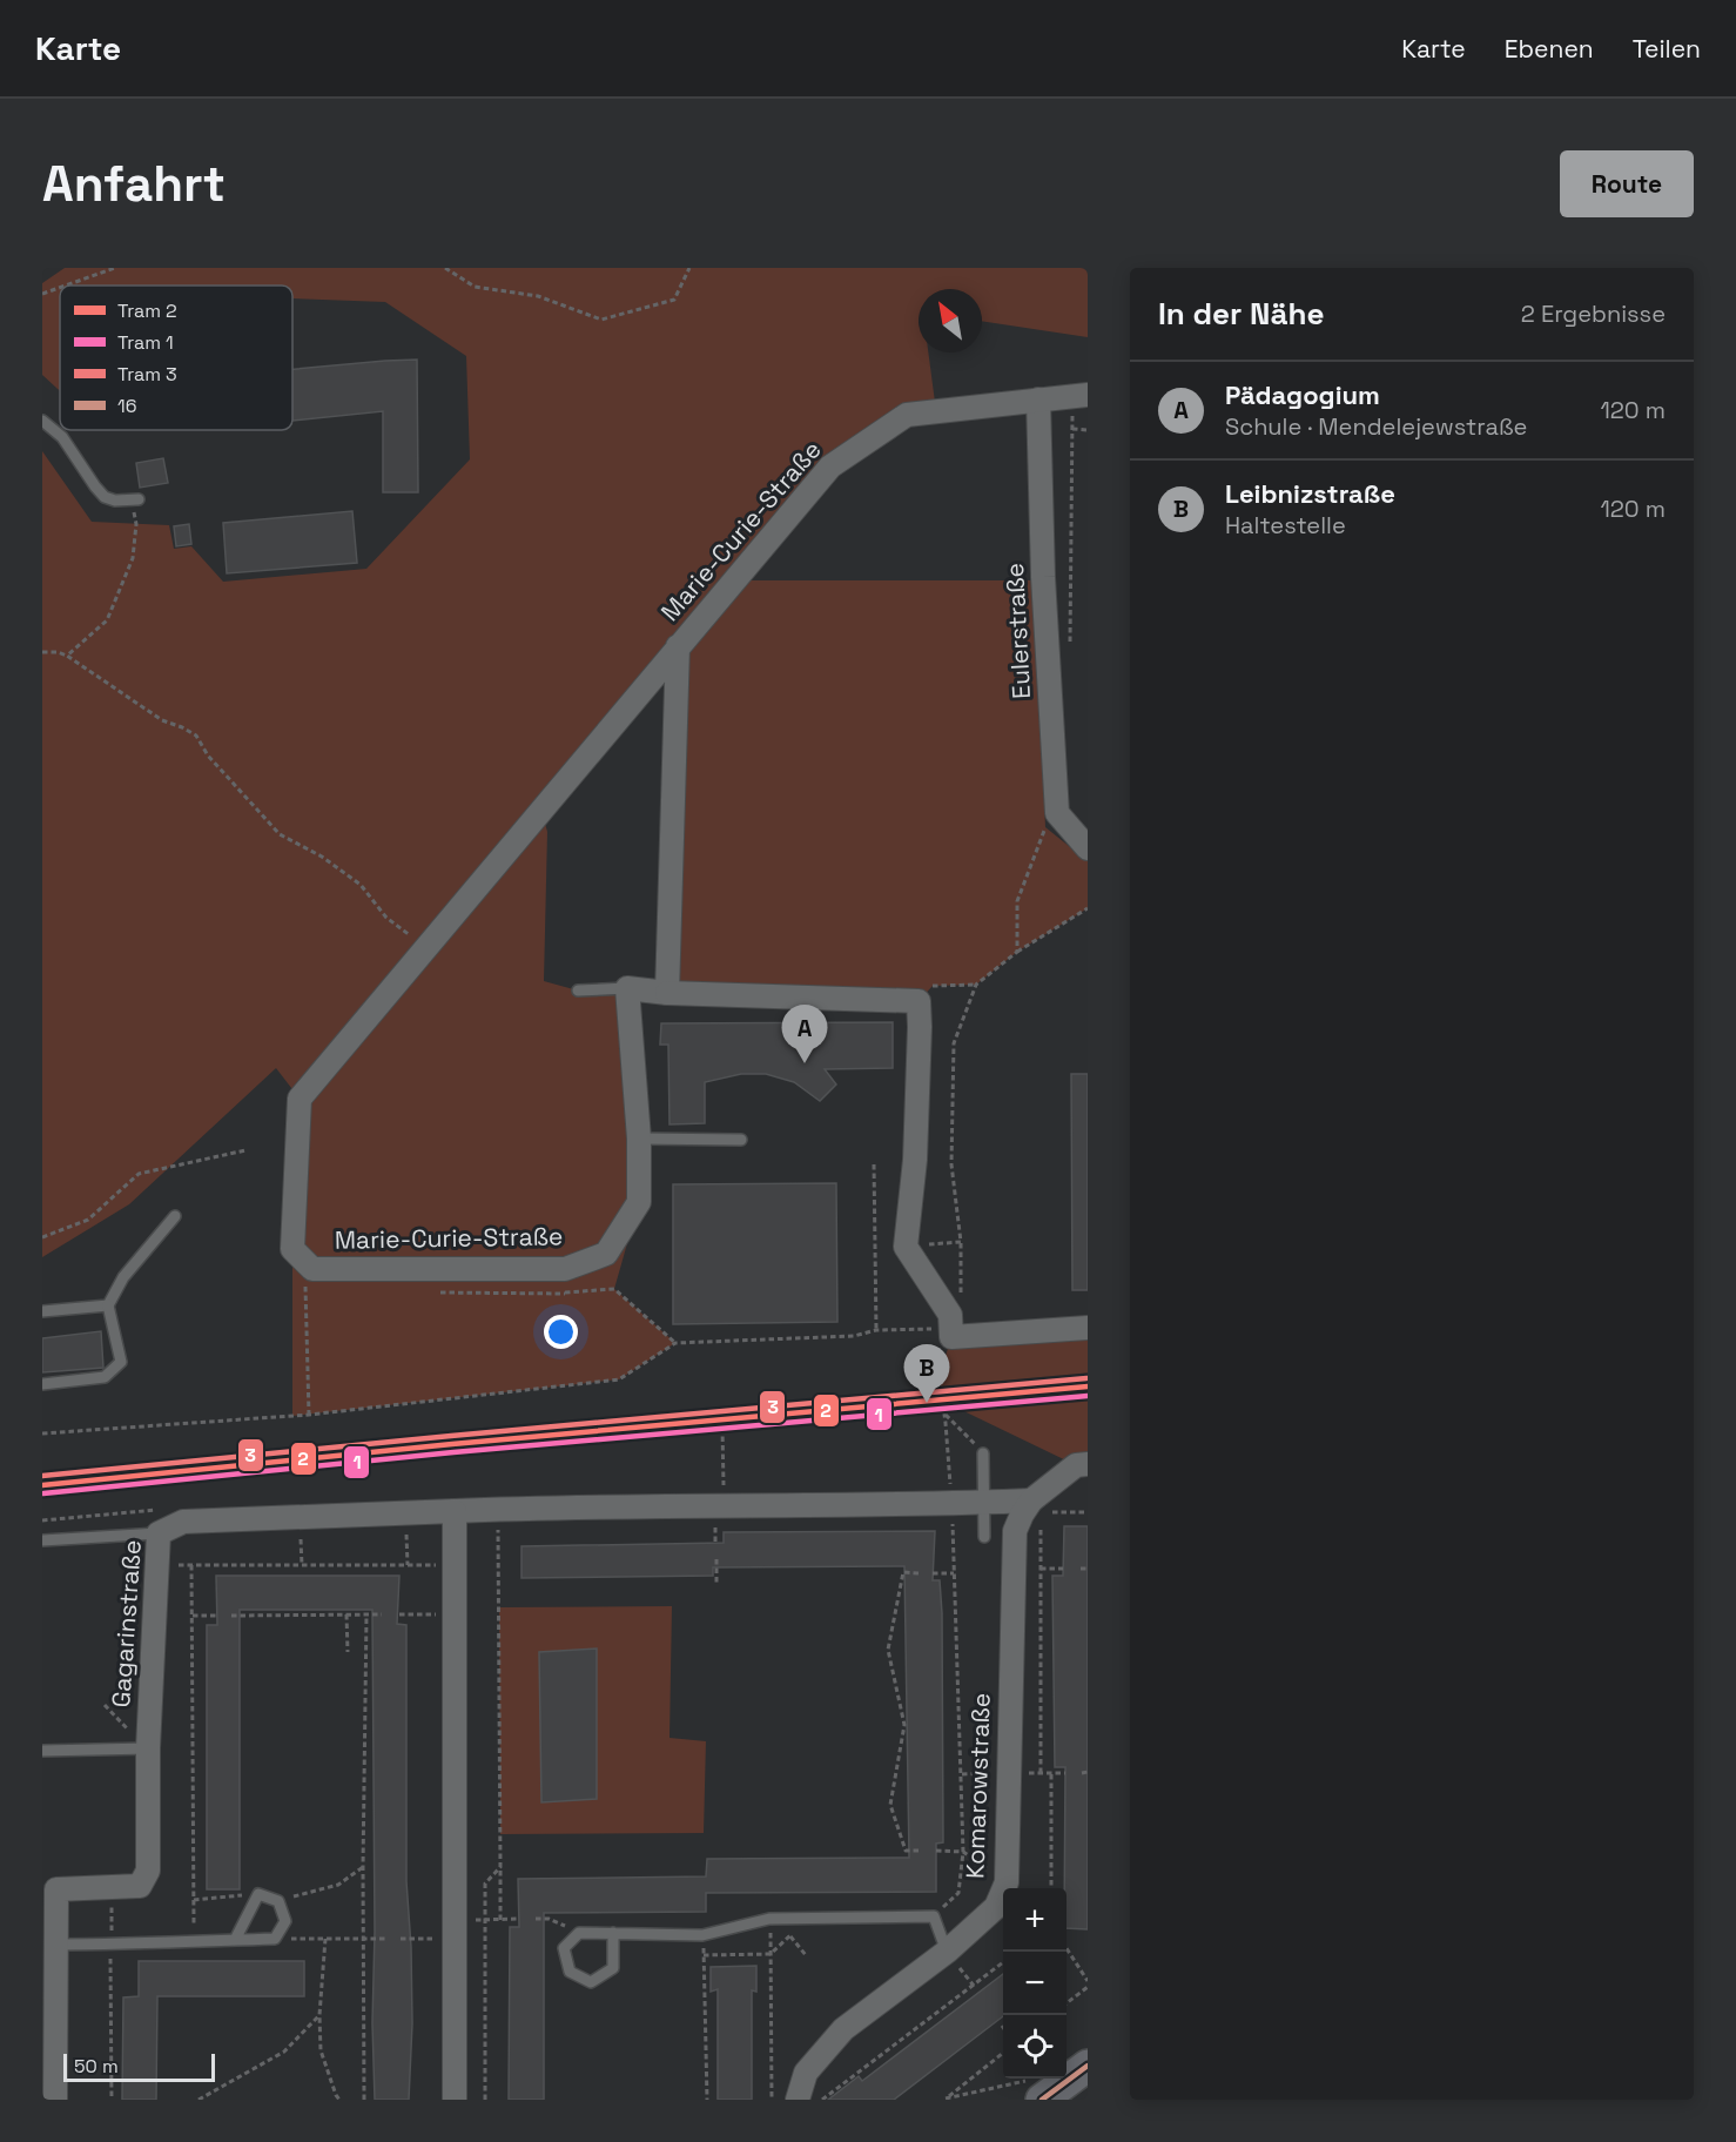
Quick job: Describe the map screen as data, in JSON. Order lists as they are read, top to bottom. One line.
{"streets":{"street":["Marie-Curie-Straße","Eulerstraße","Gagarinstraße","Komarowstraße"]},"crossings":[["Marie-Curie-Straße","Eulerstraße"],["Gagarinstraße","Komarowstraße"]],"lines":["tram line 3","tram line 2","tram line 1","transit line 16"],"legend":["Tram 2","Tram 1","Tram 3","16"],"scale_bar":"50 m","north":"top left","page":{"header":"Karte","nav":["Karte","Ebenen","Teilen"],"buttons":"Route","title":"Anfahrt","heading":["In der Nähe","2 Ergebnisse"],"list":[{"mark":"A","name":"Pädagogium","note":"Schule · Mendelejewstraße","value":"120 m"},{"mark":"B","name":"Leibnizstraße","note":"Haltestelle","value":"120 m"}],"pins":["A","B"],"map_buttons":["+","−"],"scale":"50 m"}}
